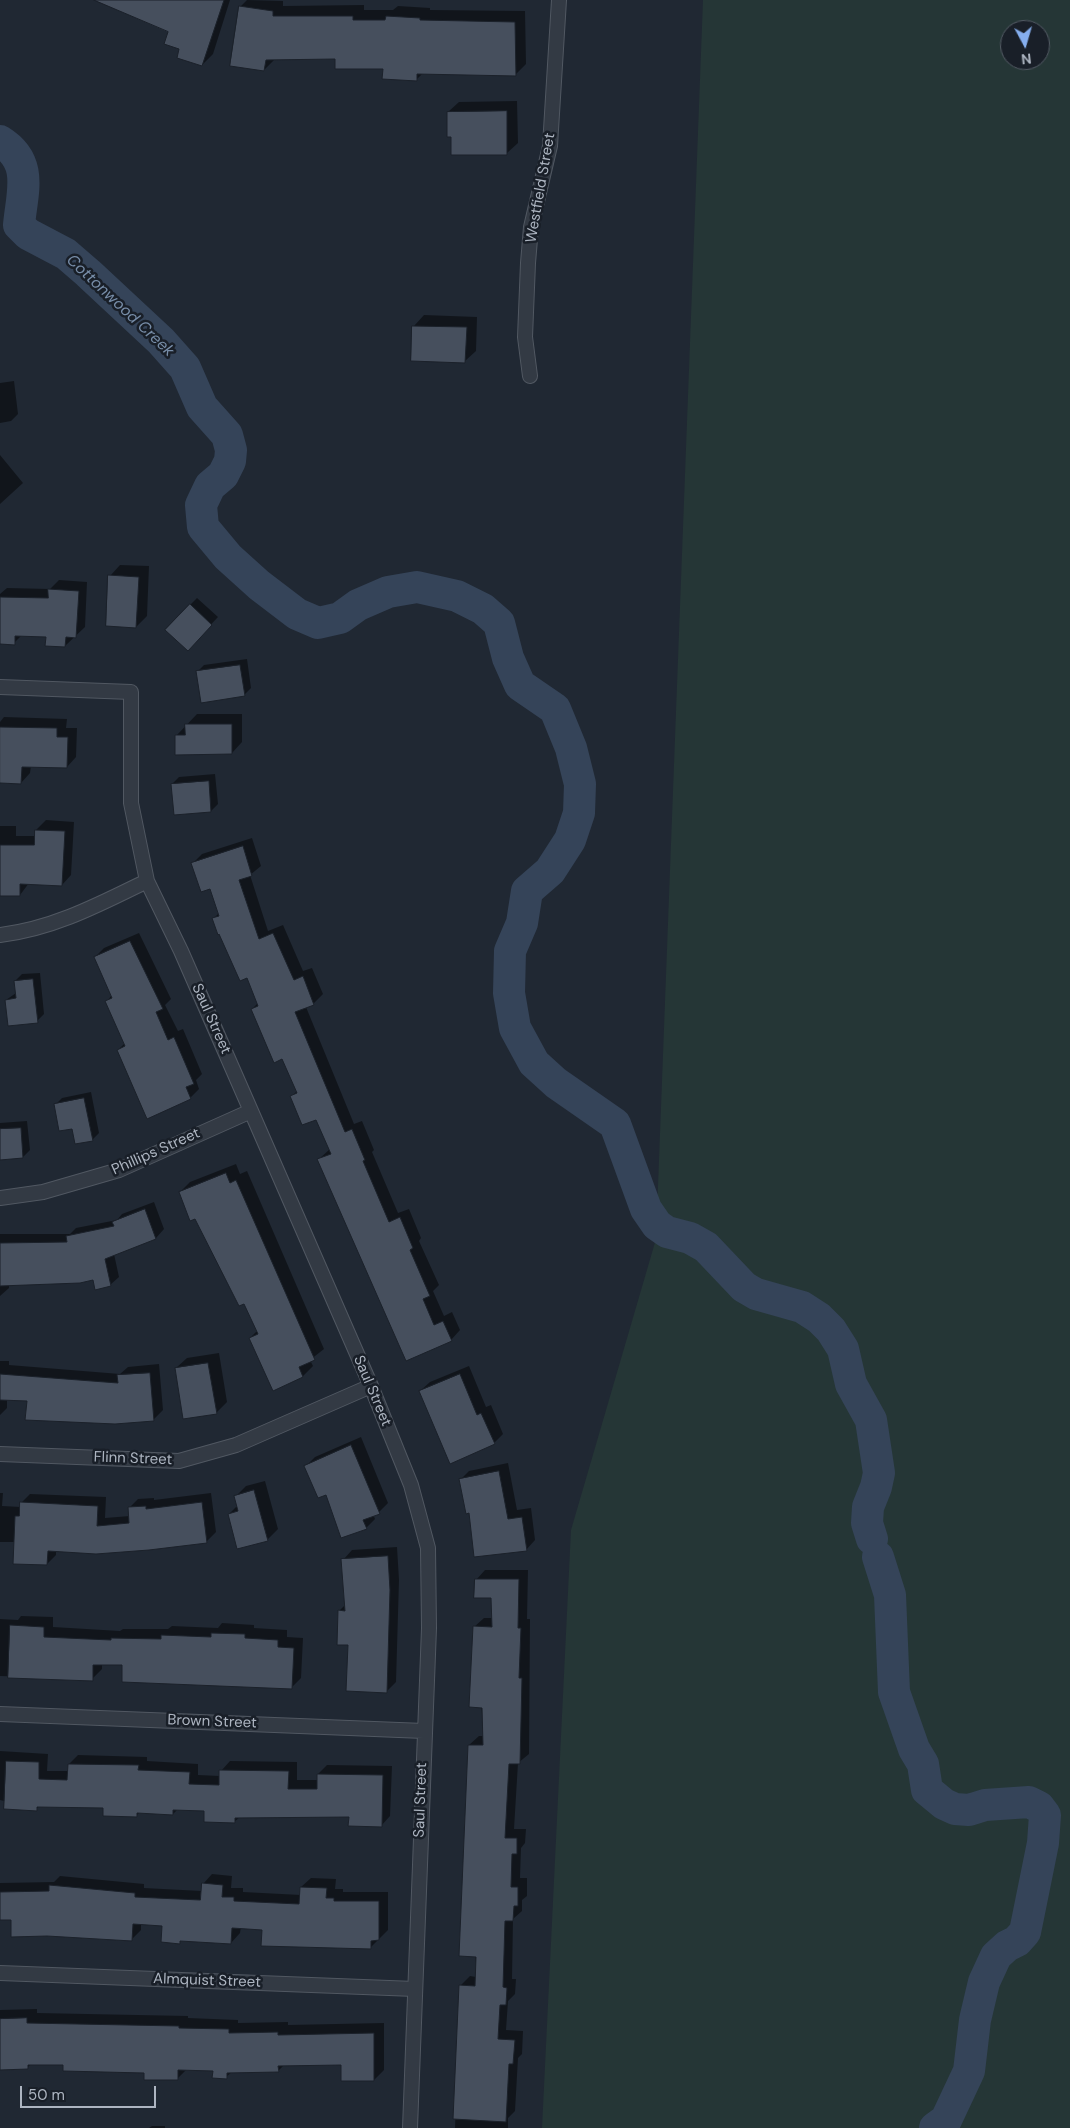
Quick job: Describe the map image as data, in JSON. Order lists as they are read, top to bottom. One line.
{"streets":{"street":["Westfield Street","Saul Street","Phillips Street","Flinn Street","Brown Street","Almquist Street"]},"crossings":[["Saul Street","Phillips Street"],["Saul Street","Flinn Street"],["Saul Street","Brown Street"],["Saul Street","Almquist Street"]],"water":["Cottonwood Creek"],"scale_bar":"50 m","north":"bottom"}
